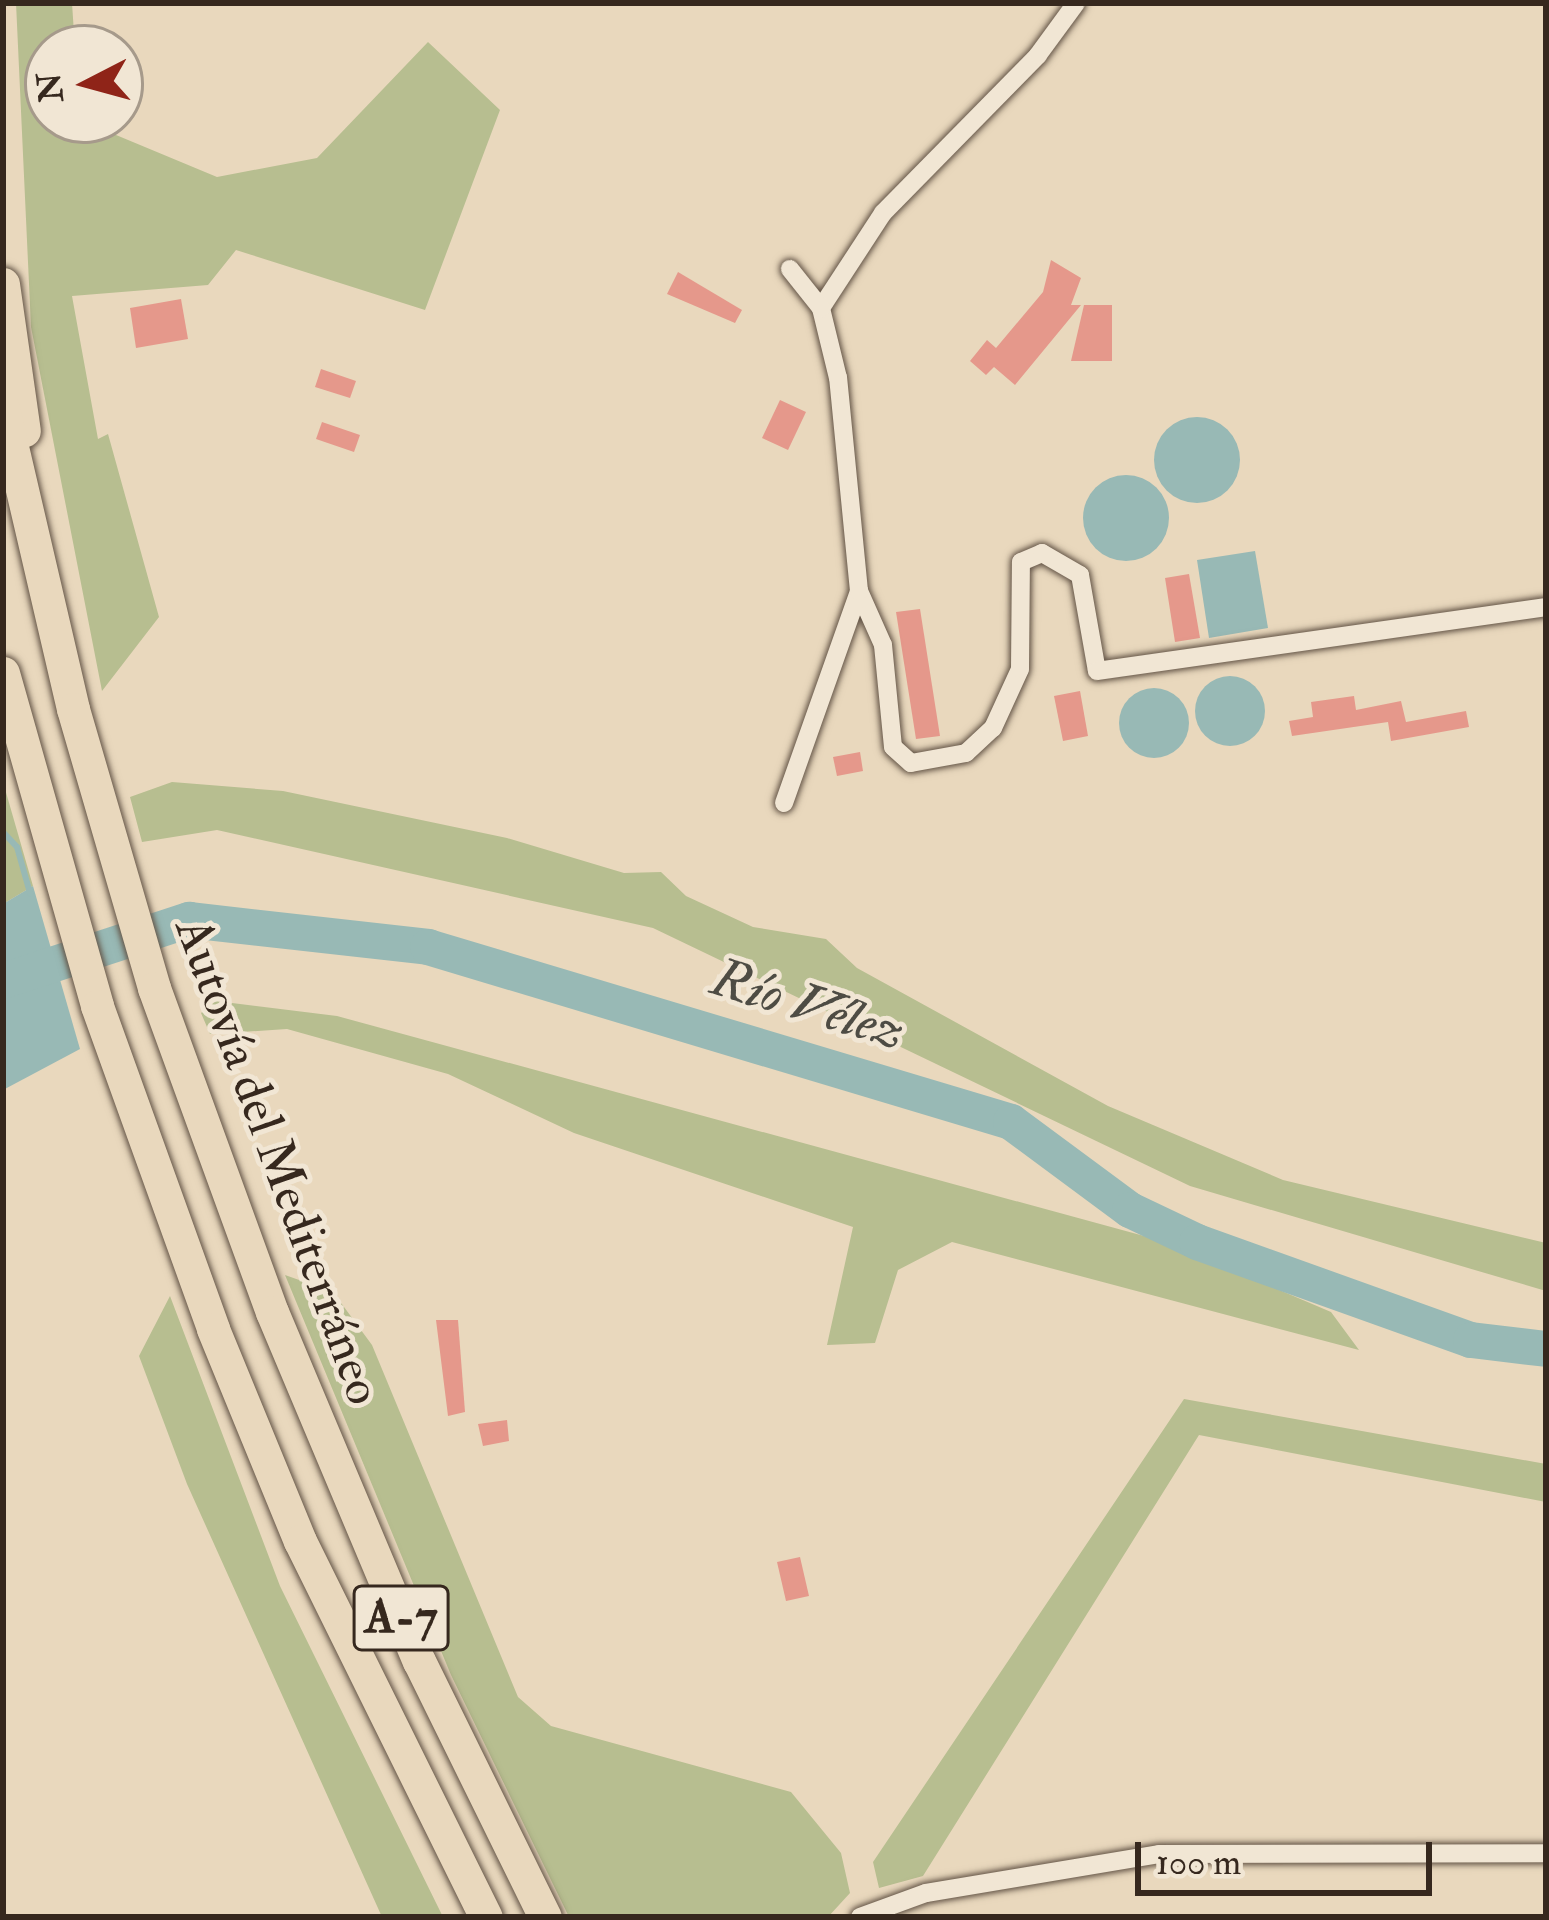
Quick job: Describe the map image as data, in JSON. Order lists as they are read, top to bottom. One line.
{"streets":{"highway":["Autovía del Mediterráneo","A-7"]},"water":["Río Vélez"],"scale_bar":"100 m","north":"left"}
